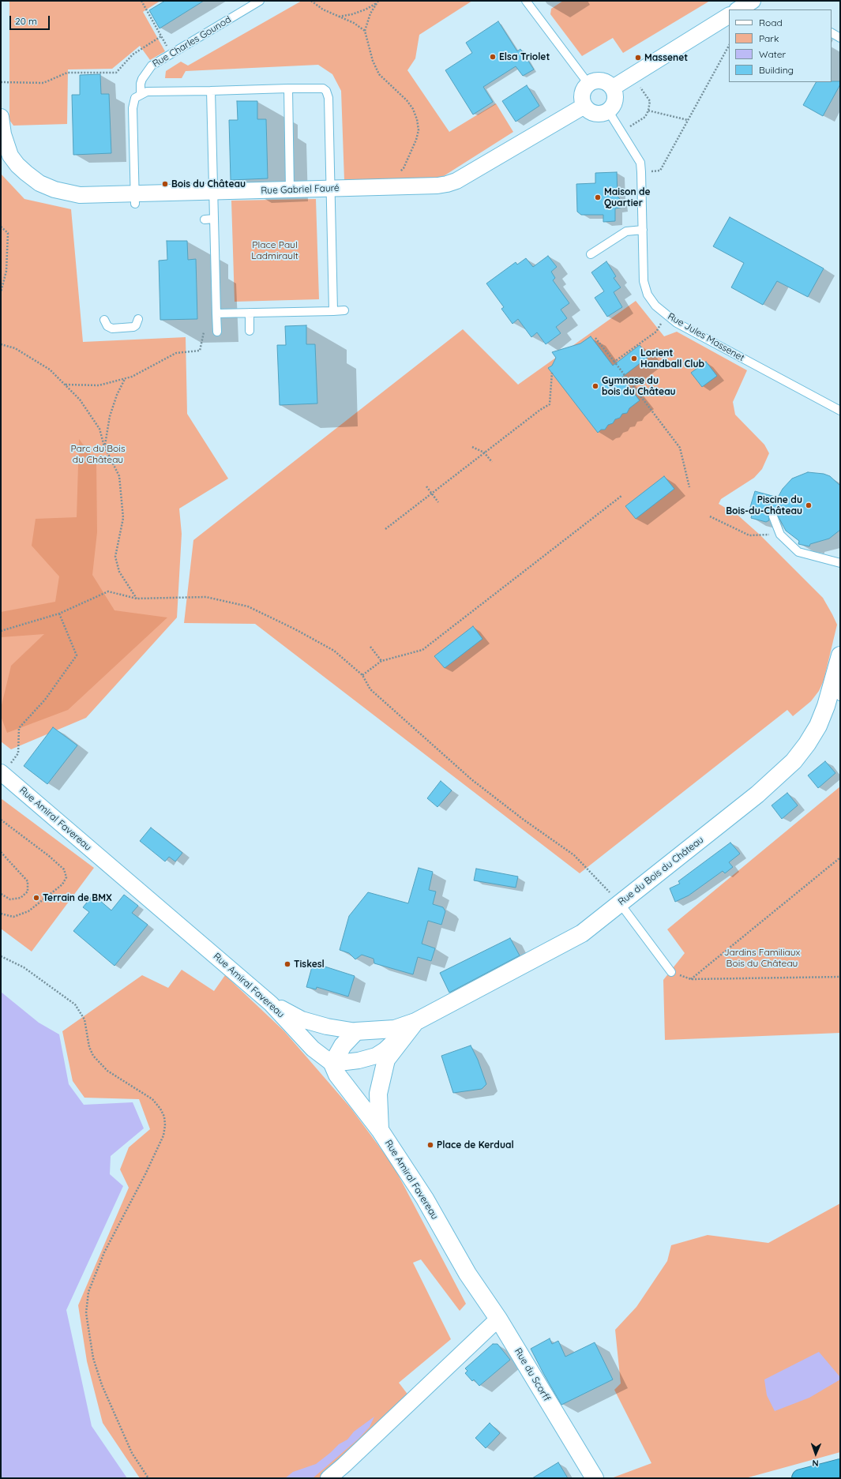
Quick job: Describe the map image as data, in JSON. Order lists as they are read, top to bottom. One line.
{"streets":{"street":["Rue Gabriel Fauré","Rue Amiral Favereau","Rue du Bois du Château","Rue du Scorff"],"lane":["Rue Charles Gounod","Rue Jules Massenet"]},"crossings":[["Rue Gabriel Fauré","Rue Jules Massenet"],["Rue Amiral Favereau","Rue du Bois du Château"],["Rue Amiral Favereau","Rue du Scorff"]],"parks":["Place Paul Ladmirault","Parc du Bois du Château","Jardins Familiaux Bois du Château"],"places":["Elsa Triolet","Massenet","Bois du Château","Maison de Quartier","Lorient Handball Club","Gymnase du bois du Château","Piscine du Bois-du-Château","Terrain de BMX","Tiskesl","Place de Kerdual"],"legend":["Road","Park","Water","Building"],"scale_bar":"20 m","north":"bottom"}
